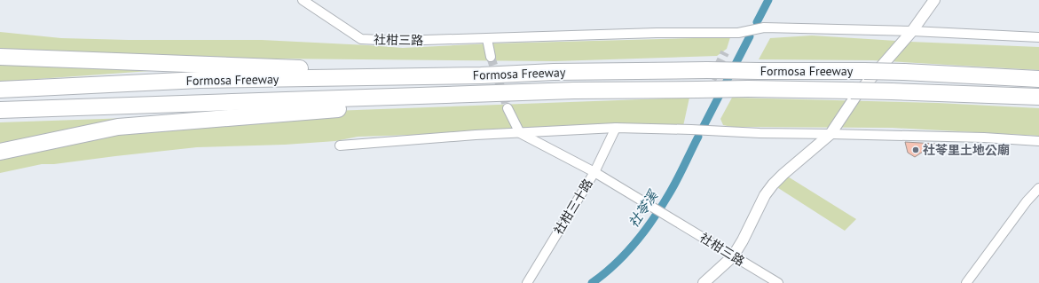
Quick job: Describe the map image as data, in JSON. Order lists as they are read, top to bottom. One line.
{"streets":{"highway":["Formosa Freeway"],"street":["社柑三路","社柑三十路"]},"crossings":[["社柑三路","社柑三十路"]],"water":["社苓溪"],"places":["社苓里土地公廟"]}
